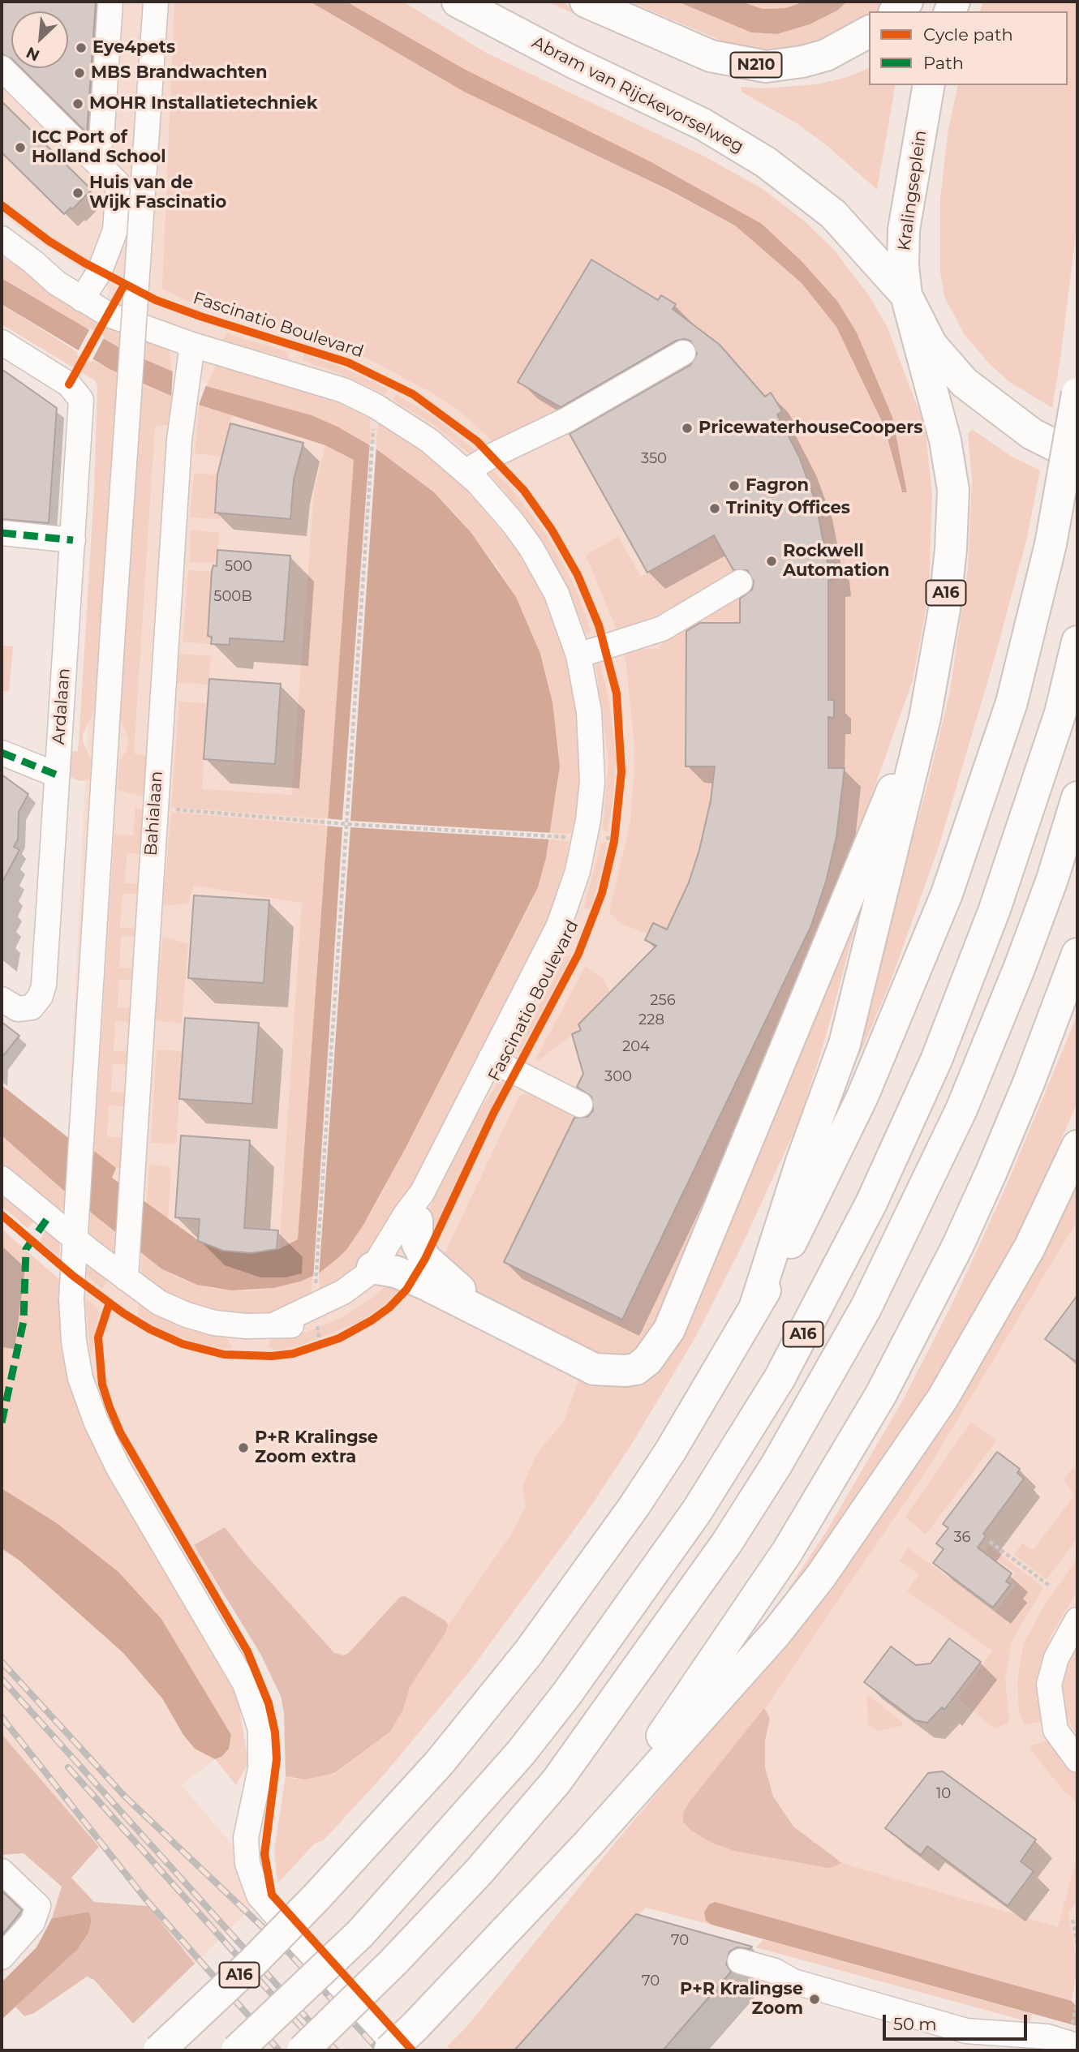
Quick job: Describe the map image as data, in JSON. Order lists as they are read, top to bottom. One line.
{"streets":{"highway":["N210","Abram van Rijckevorselweg","Kralingseplein","A16"],"street":["Fascinatio Boulevard","Ardalaan","Bahialaan"]},"crossings":[["Abram van Rijckevorselweg","Kralingseplein"],["Abram van Rijckevorselweg","A16"],["Kralingseplein","A16"],["Fascinatio Boulevard","Bahialaan"]],"places":["Eye4pets","MBS Brandwachten","MOHR Installatietechniek","ICC Port of Holland School","Huis van de Wijk Fascinatio","PricewaterhouseCoopers","Fagron","Trinity Offices","Rockwell Automation","P+R Kralingse Zoom extra","P+R Kralingse Zoom"],"house_numbers":["350","500","500B","256","228","204","300","36","10","70","70"],"legend":["Cycle path","Path"],"scale_bar":"50 m","north":"bottom left"}
